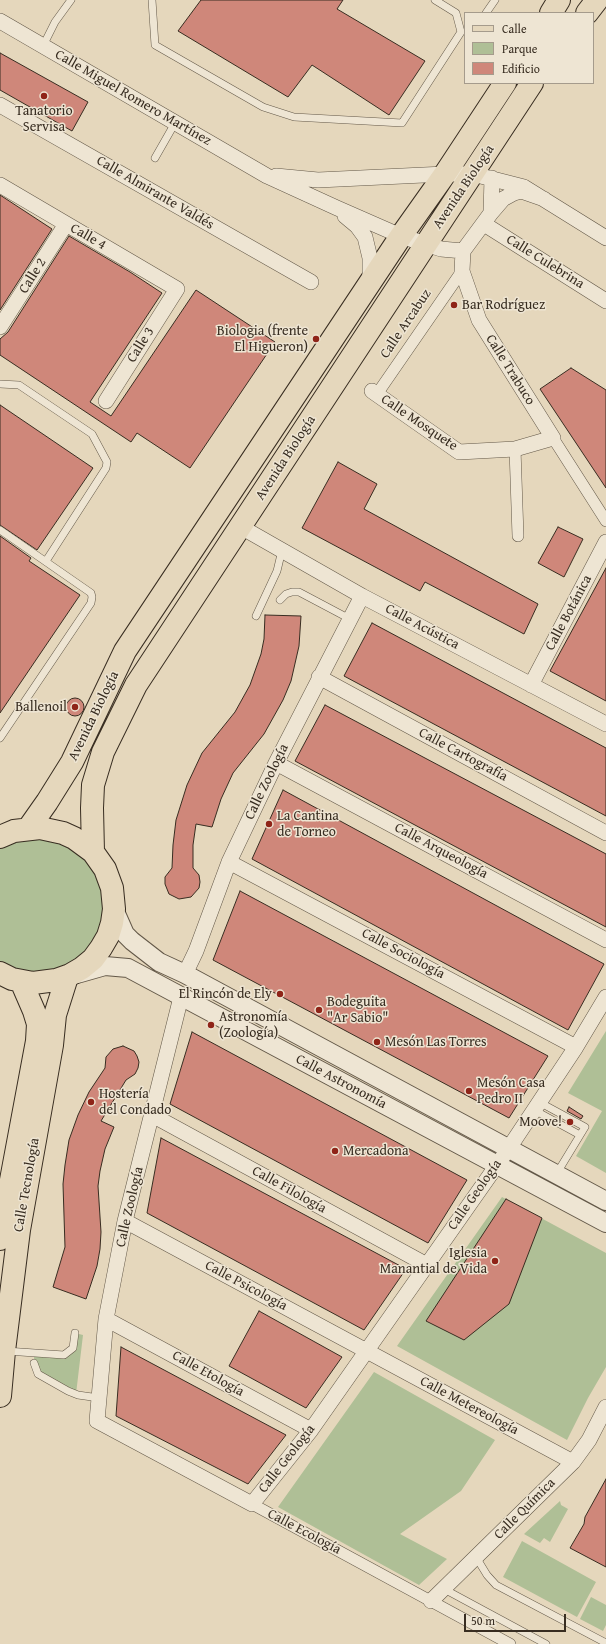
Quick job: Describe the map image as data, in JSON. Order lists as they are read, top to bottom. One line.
{"streets":{"main road":["Avenida Biología","Calle Tecnología"],"street":["Calle Miguel Romero Martínez","Calle Almirante Valdés","Calle 4","Calle Culebrina","Calle 2","Calle Arcabuz","Calle 3","Calle Trabuco","Calle Mosquete","Calle Botánica","Calle Acústica","Calle Cartografía","Calle Zoología","Calle Arqueología","Calle Sociología","Calle Astronomía","Calle Filología","Calle Geología","Calle Psicología","Calle Etología","Calle Metereología","Calle Química","Calle Ecología"]},"crossings":[["Calle Miguel Romero Martínez","Avenida Biología"],["Calle Miguel Romero Martínez","Calle Trabuco"],["Avenida Biología","Calle Acústica"],["Calle 4","Calle 2"],["Calle 4","Calle 3"],["Calle Arcabuz","Calle Trabuco"],["Calle Arcabuz","Calle Mosquete"],["Calle Trabuco","Calle Mosquete"],["Calle Botánica","Calle Acústica"],["Calle Acústica","Calle Zoología"],["Calle Cartografía","Calle Zoología"],["Calle Zoología","Calle Arqueología"],["Calle Zoología","Calle Sociología"],["Calle Zoología","Calle Astronomía"],["Calle Zoología","Calle Filología"],["Calle Zoología","Calle Psicología"],["Calle Zoología","Calle Etología"],["Calle Zoología","Calle Ecología"],["Calle Sociología","Calle Geología"],["Calle Astronomía","Calle Tecnología"],["Calle Astronomía","Calle Geología"],["Calle Filología","Calle Geología"],["Calle Geología","Calle Psicología"],["Calle Geología","Calle Etología"],["Calle Geología","Calle Metereología"],["Calle Geología","Calle Ecología"],["Calle Psicología","Calle Metereología"],["Calle Metereología","Calle Química"],["Calle Química","Calle Ecología"]],"places":["Tanatorio Servisa","Bar Rodríguez","Biologia (frente El Higueron)","Ballenoil","La Cantina de Torneo","El Rincón de Ely","Bodeguita \"Ar Sabio\"","Astronomía (Zoología)","Mesón Las Torres","Mesón Casa Pedro II","Hostería del Condado","Moove!","Mercadona","Iglesia Manantial de Vida"],"legend":["Calle","Parque","Edificio"],"scale_bar":"50 m"}
